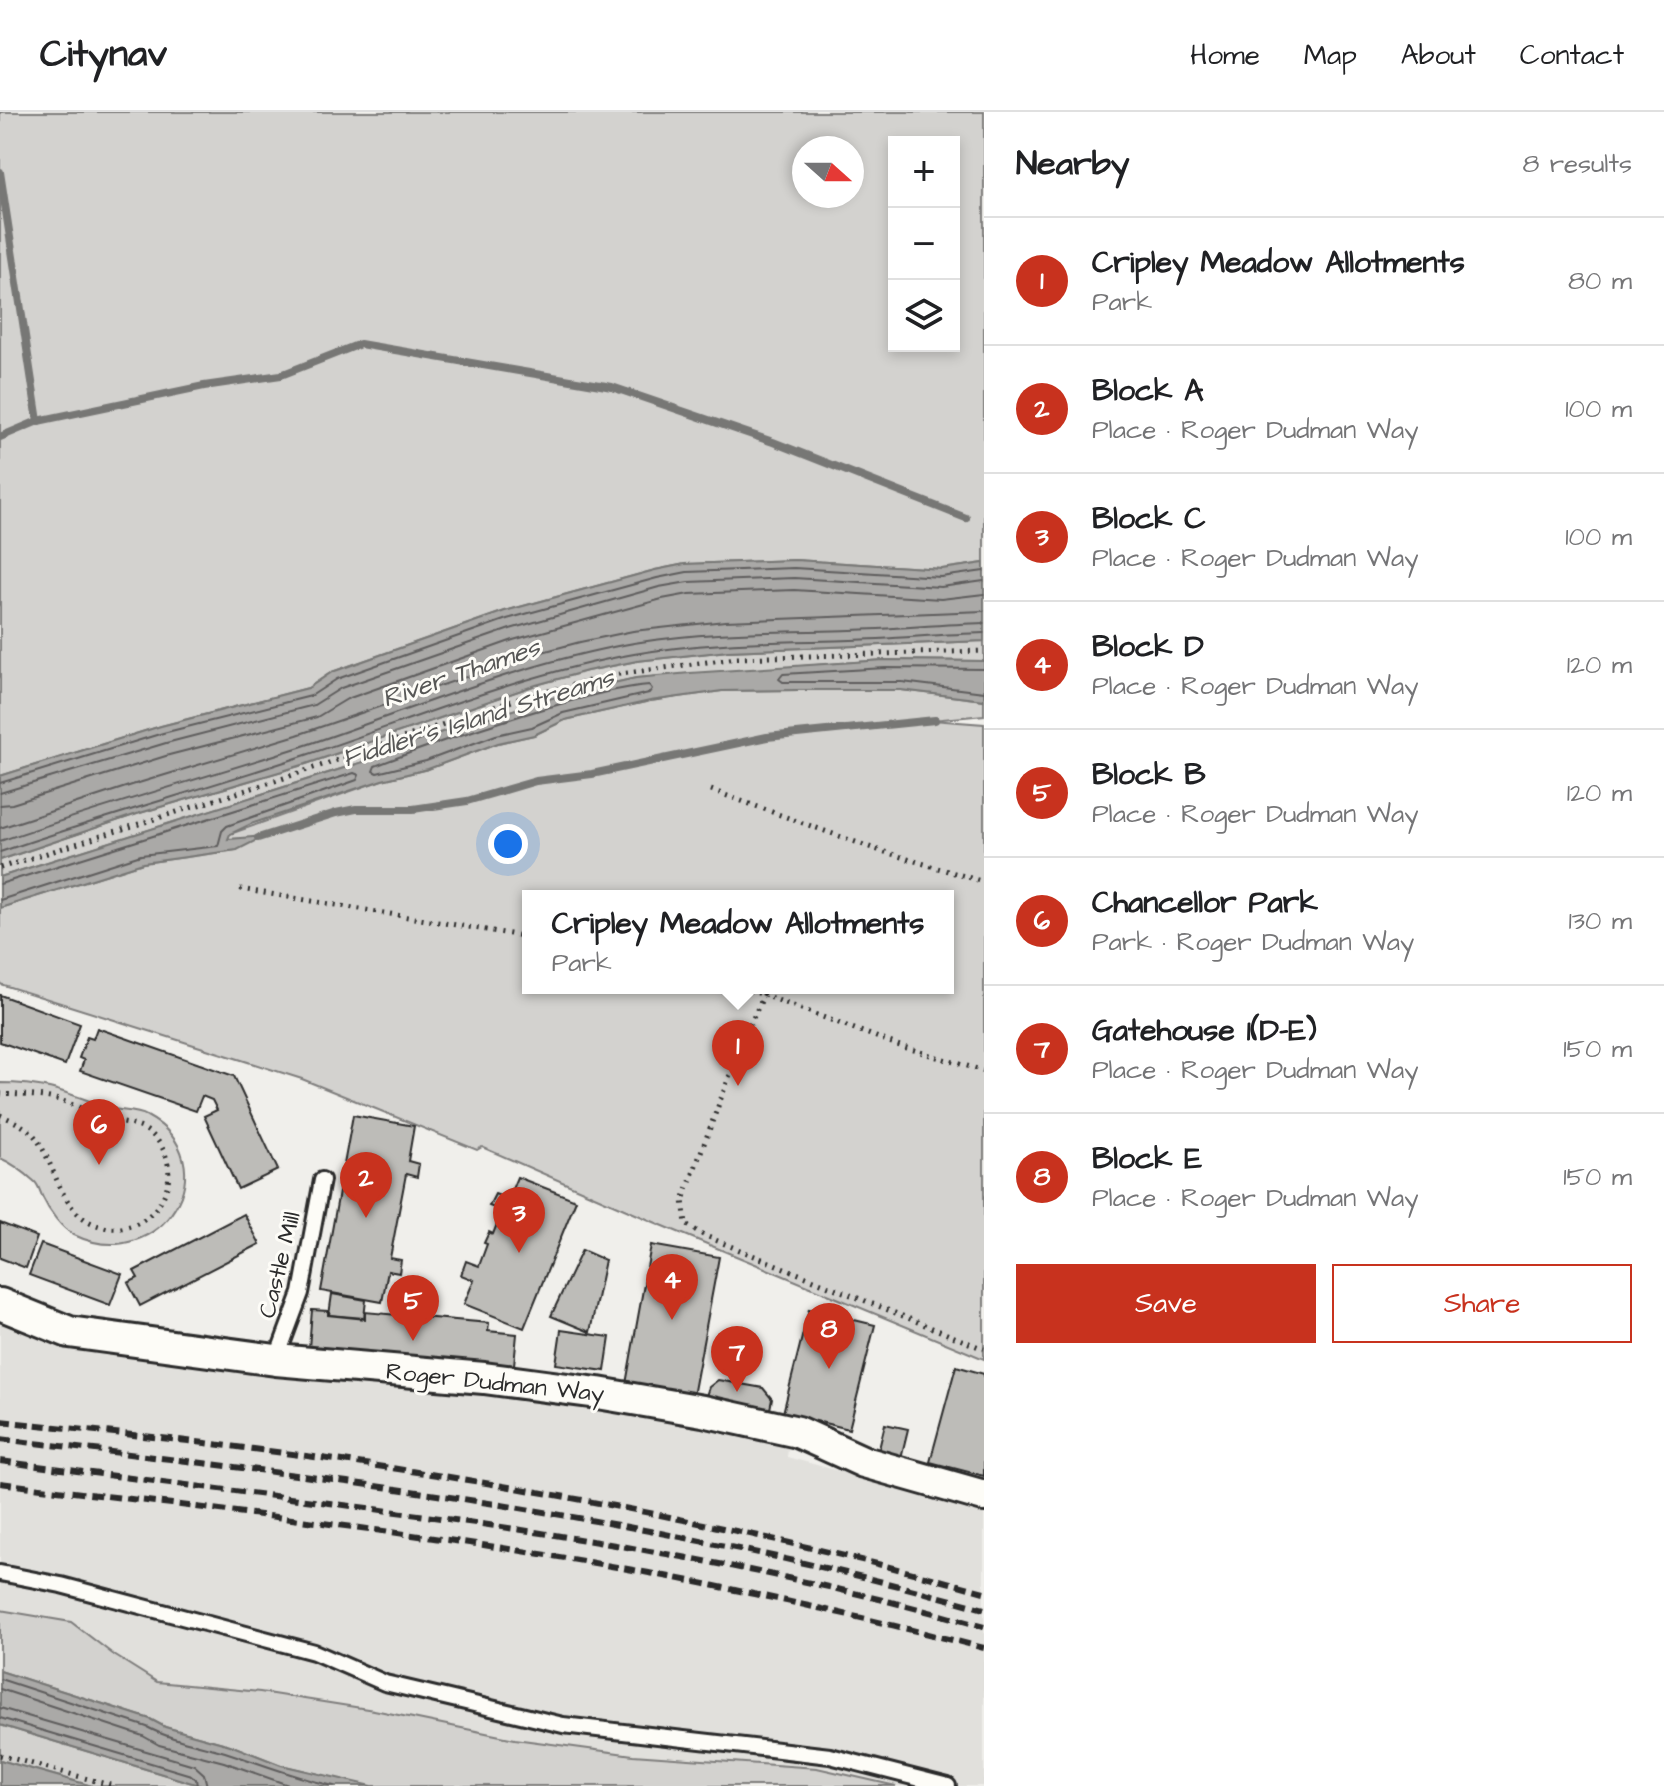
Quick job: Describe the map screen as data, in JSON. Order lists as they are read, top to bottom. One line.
{"streets":{"street":["Roger Dudman Way"],"lane":["Castle Mill"]},"crossings":[["Castle Mill","Roger Dudman Way"]],"water":["River Thames","Fiddler's Island Streams"],"north":"right","page":{"header":"Citynav","nav":["Home","Map","About","Contact"],"heading":["Nearby","8 results"],"map_buttons":["+","−"],"list":[{"mark":"1","name":"Cripley Meadow Allotments","note":"Park","value":"80 m"},{"mark":"2","name":"Block A","note":"Place · Roger Dudman Way","value":"100 m"},{"mark":"3","name":"Block C","note":"Place · Roger Dudman Way","value":"100 m"},{"mark":"4","name":"Block D","note":"Place · Roger Dudman Way","value":"120 m"},{"mark":"5","name":"Block B","note":"Place · Roger Dudman Way","value":"120 m"},{"mark":"6","name":"Chancellor Park","note":"Park · Roger Dudman Way","value":"130 m"},{"mark":"7","name":"Gatehouse 1(D-E)","note":"Place · Roger Dudman Way","value":"150 m"},{"mark":"8","name":"Block E","note":"Place · Roger Dudman Way","value":"150 m"}],"popup":["Cripley Meadow Allotments","Park"],"pins":["1","6","2","3","4","5","8","7"],"buttons":["Save","Share"]}}
